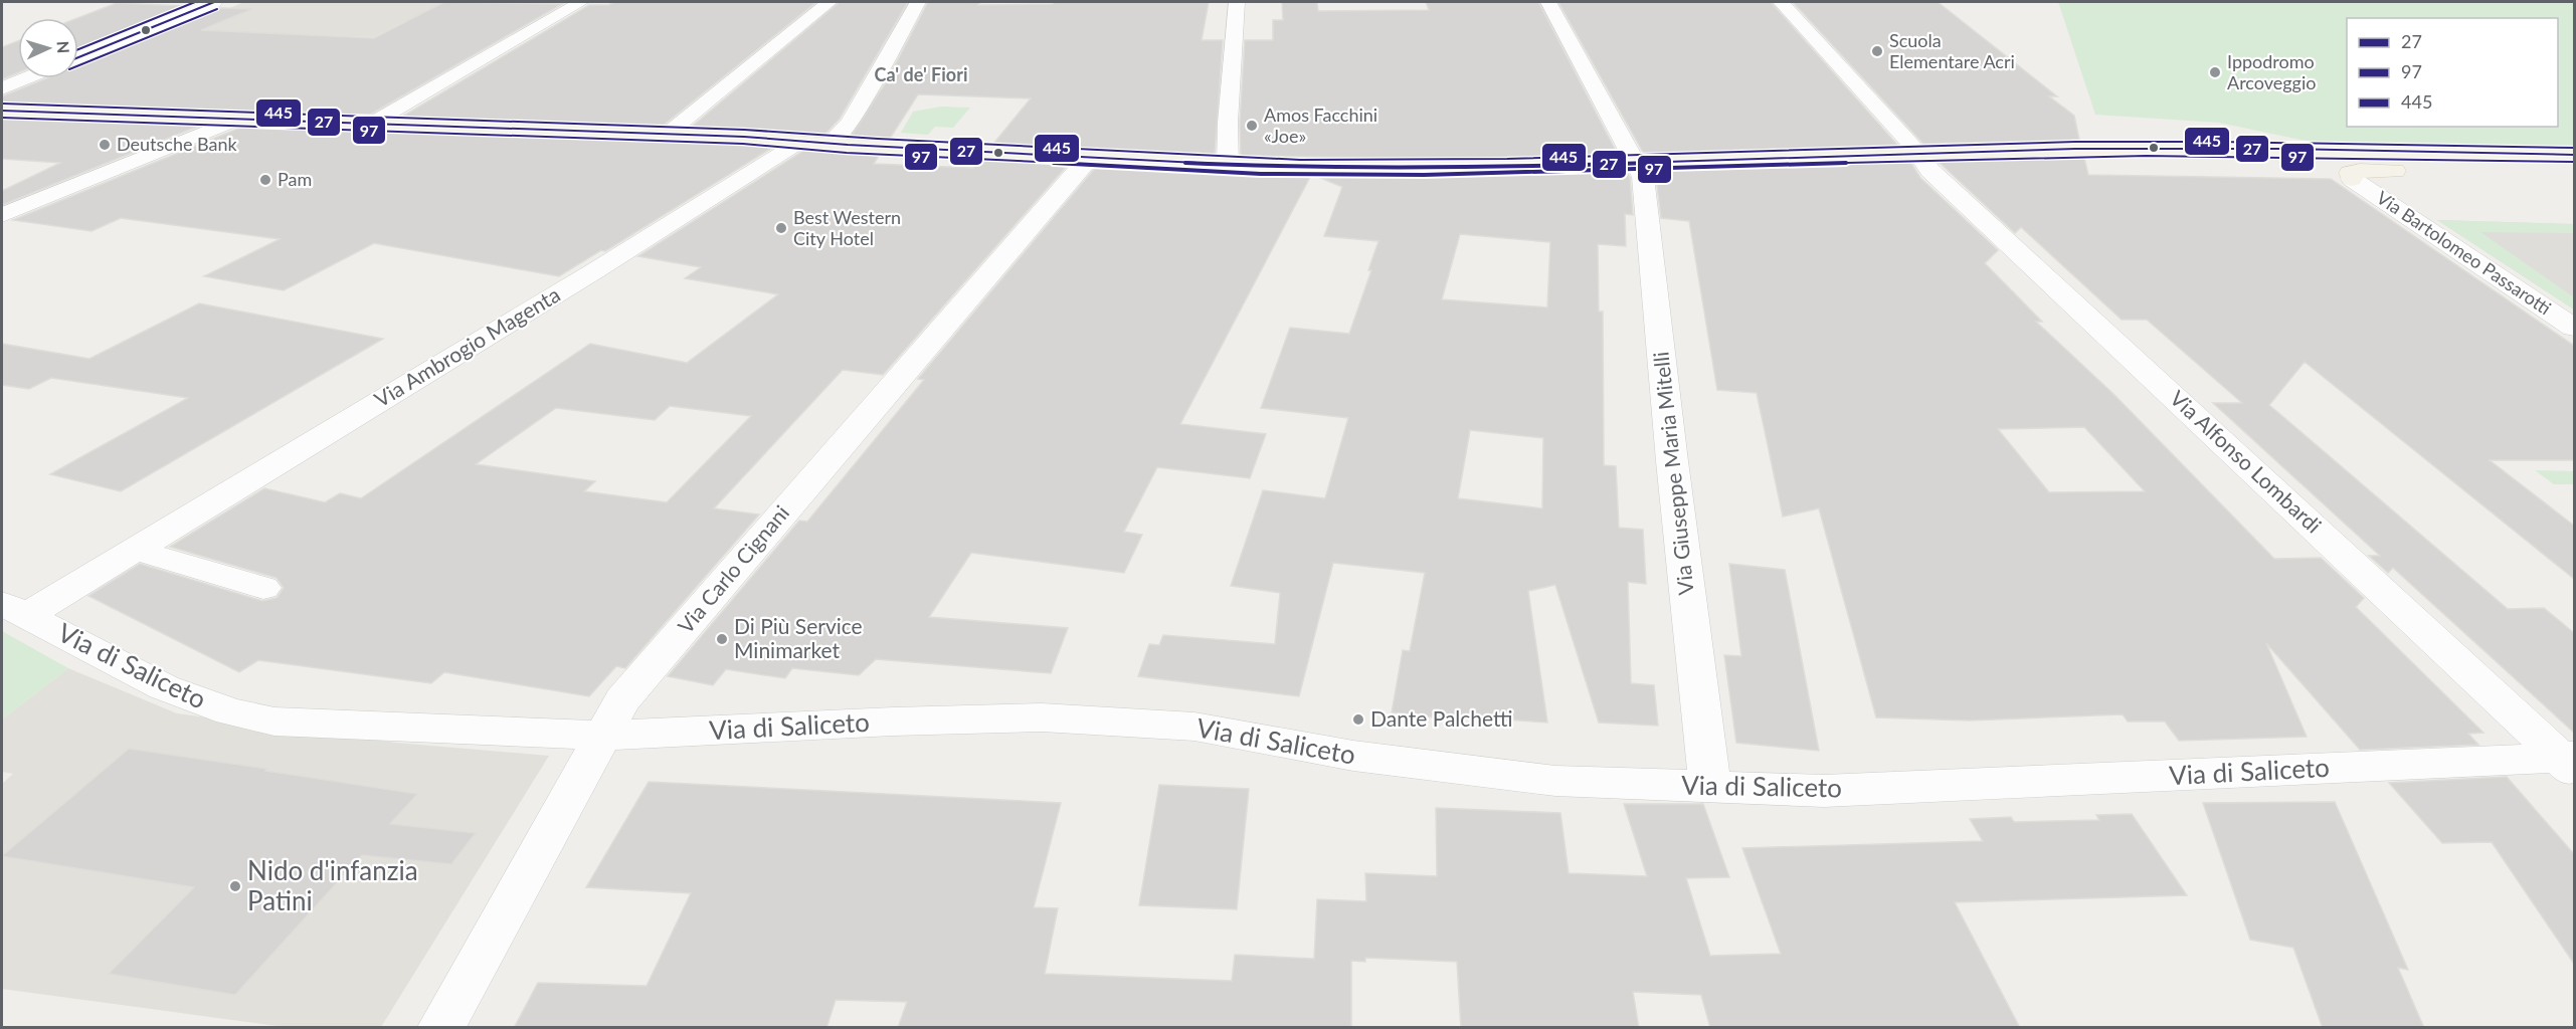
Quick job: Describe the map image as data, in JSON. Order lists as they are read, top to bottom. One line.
{"streets":{"street":["Via Bartolomeo Passarotti","Via Ambrogio Magenta","Via Alfonso Lombardi","Via Giuseppe Maria Mitelli","Via Carlo Cignani","Via di Saliceto"]},"crossings":[["Via Ambrogio Magenta","Via di Saliceto"],["Via Alfonso Lombardi","Via di Saliceto"],["Via Giuseppe Maria Mitelli","Via di Saliceto"],["Via Carlo Cignani","Via di Saliceto"]],"districts":["Ca' de' Fiori"],"places":["Scuola Elementare Acri","Ippodromo Arcoveggio","Amos Facchini «Joe»","Deutsche Bank","Pam","Best Western City Hotel","Di Più Service Minimarket","Dante Palchetti","Nido d'infanzia Patini"],"lines":["transit line 27","transit line 445","transit line 97"],"legend":["27","97","445"],"north":"right"}
